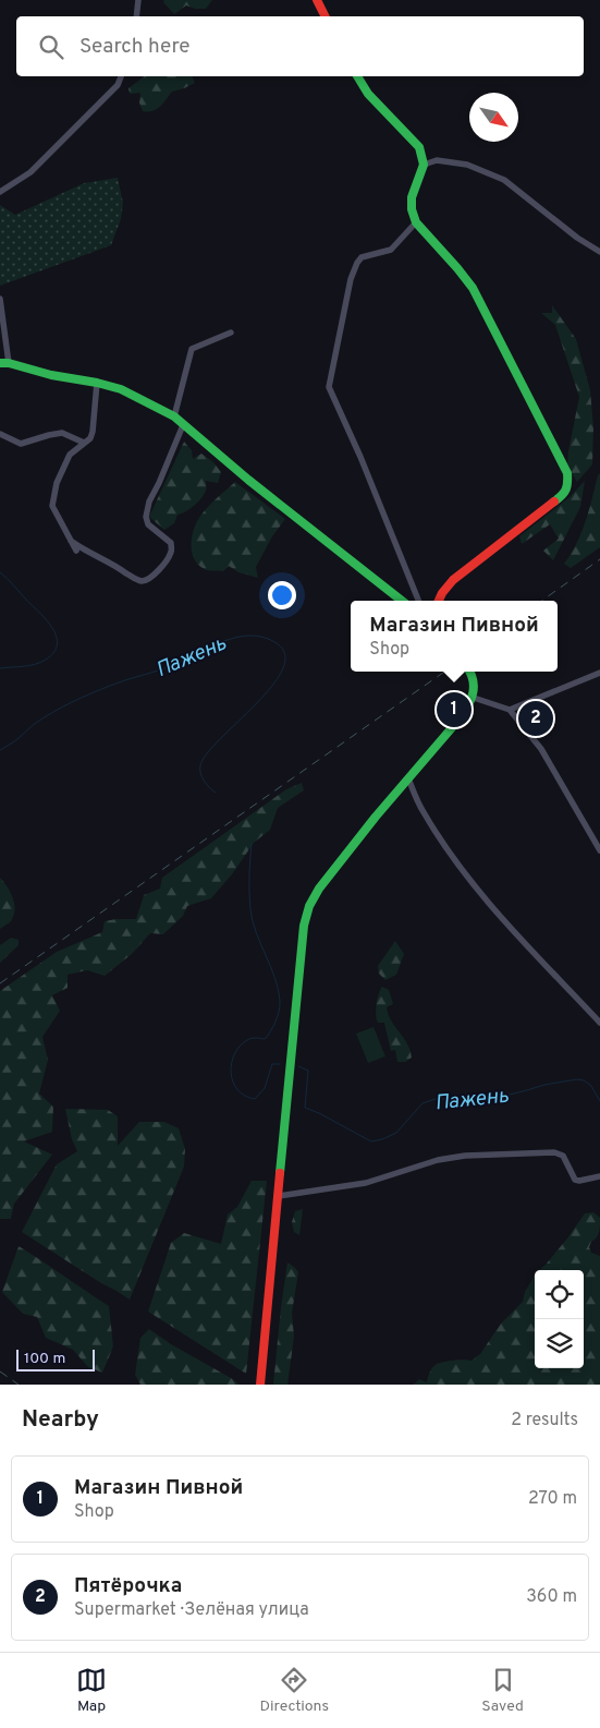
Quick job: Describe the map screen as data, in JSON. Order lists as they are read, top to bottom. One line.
{"water":["Пажень"],"scale_bar":"100 m","north":"bottom right","page":{"search":"Search here","popup":["Магазин Пивной","Shop"],"pins":["1","2"],"scale":"100 m","heading":["Nearby","2 results"],"list":[{"mark":"1","name":"Магазин Пивной","note":"Shop","value":"270 m"},{"mark":"2","name":"Пятёрочка","note":"Supermarket · Зелёная улица","value":"360 m"}],"nav":["Map","Directions","Saved"]}}
